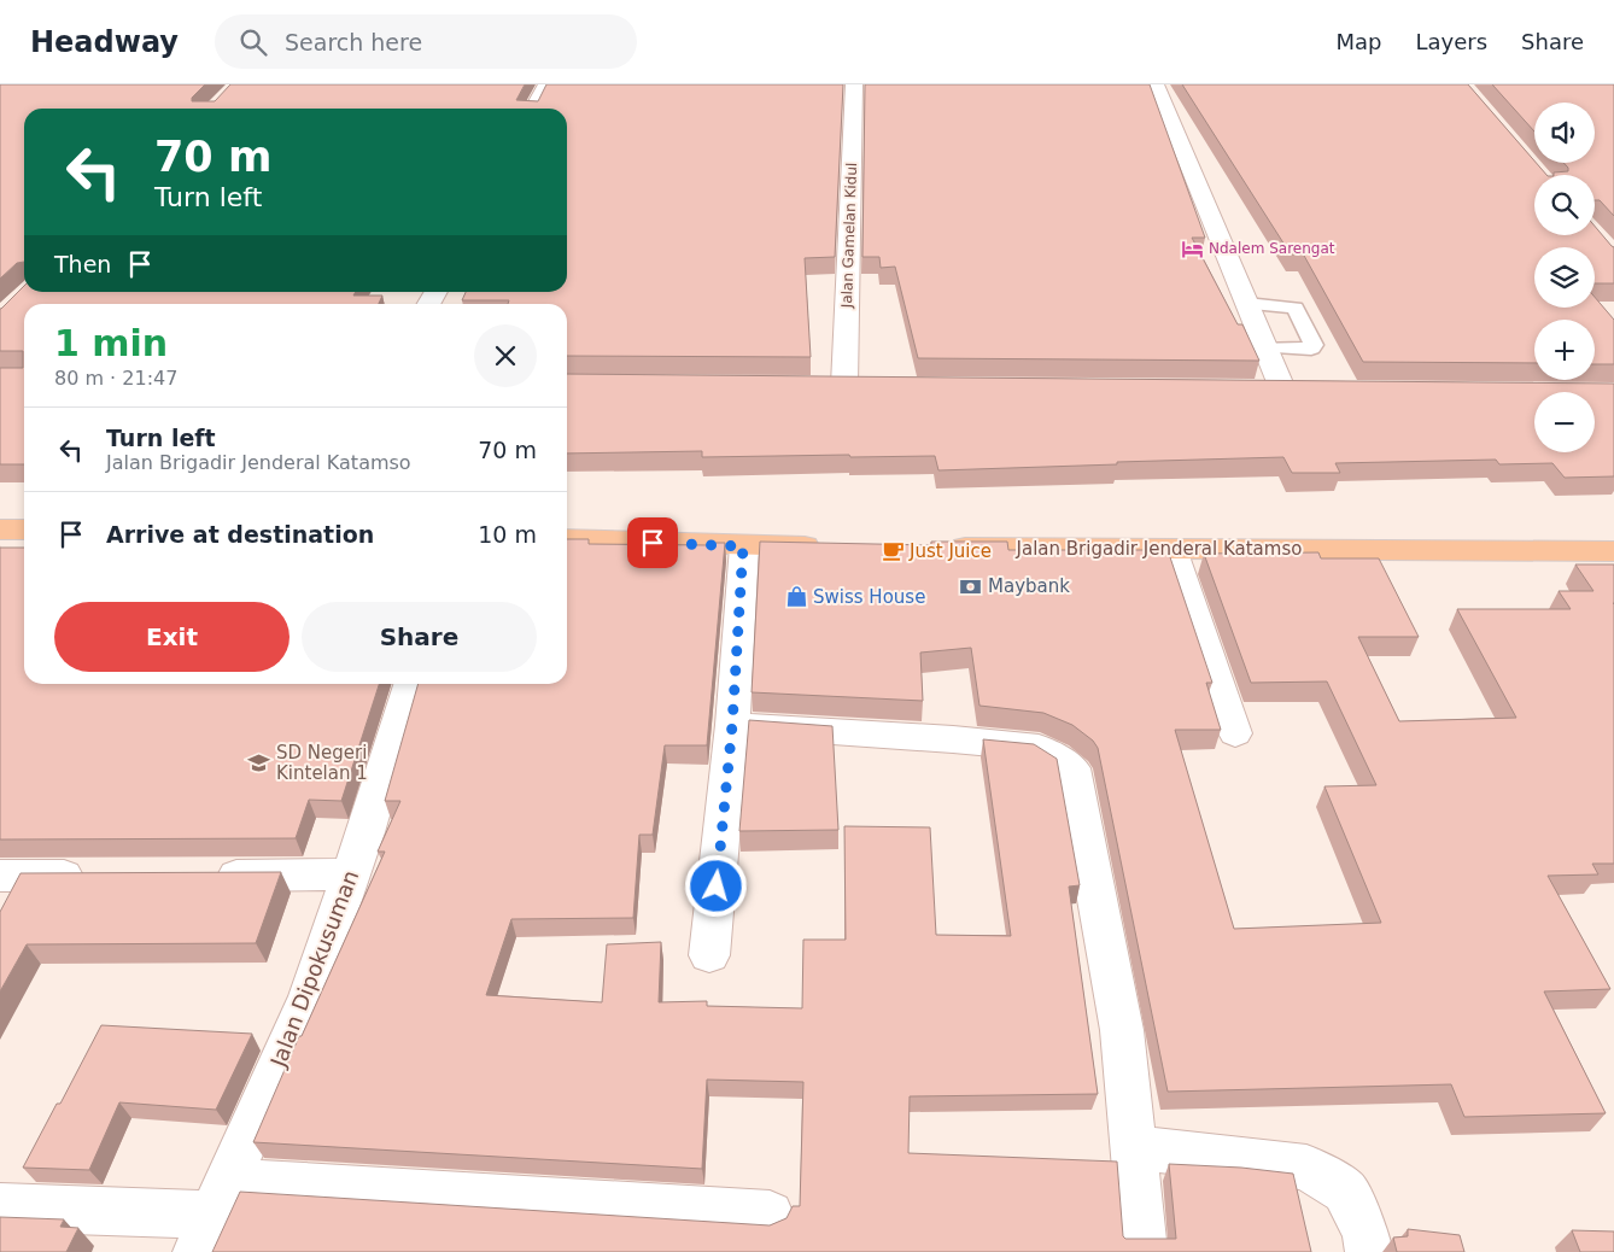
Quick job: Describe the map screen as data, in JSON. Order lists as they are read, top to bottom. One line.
{"streets":{"main road":["Jalan Brigadir Jenderal Katamso"],"street":["Jalan Gamelan Kidul","Jalan Dipokusuman"]},"places":{"hotel":["Ndalem Sarengat"],"cafe":["Just Juice"],"bank":["Maybank"],"shop":["Swiss House"],"school or university":["SD Negeri Kintelan 1"]},"page":{"header":"Headway","search":"Search here","nav":["Map","Layers","Share"],"map_buttons":["+","−"],"turn":["70 m","Turn left"],"then":"Then","heading":["1 min","80 m · 21:47"],"list":[{"name":"Turn left","note":"Jalan Brigadir Jenderal Katamso","value":"70 m"},{"name":"Arrive at destination","value":"10 m"}],"buttons":["Exit","Share"]}}
